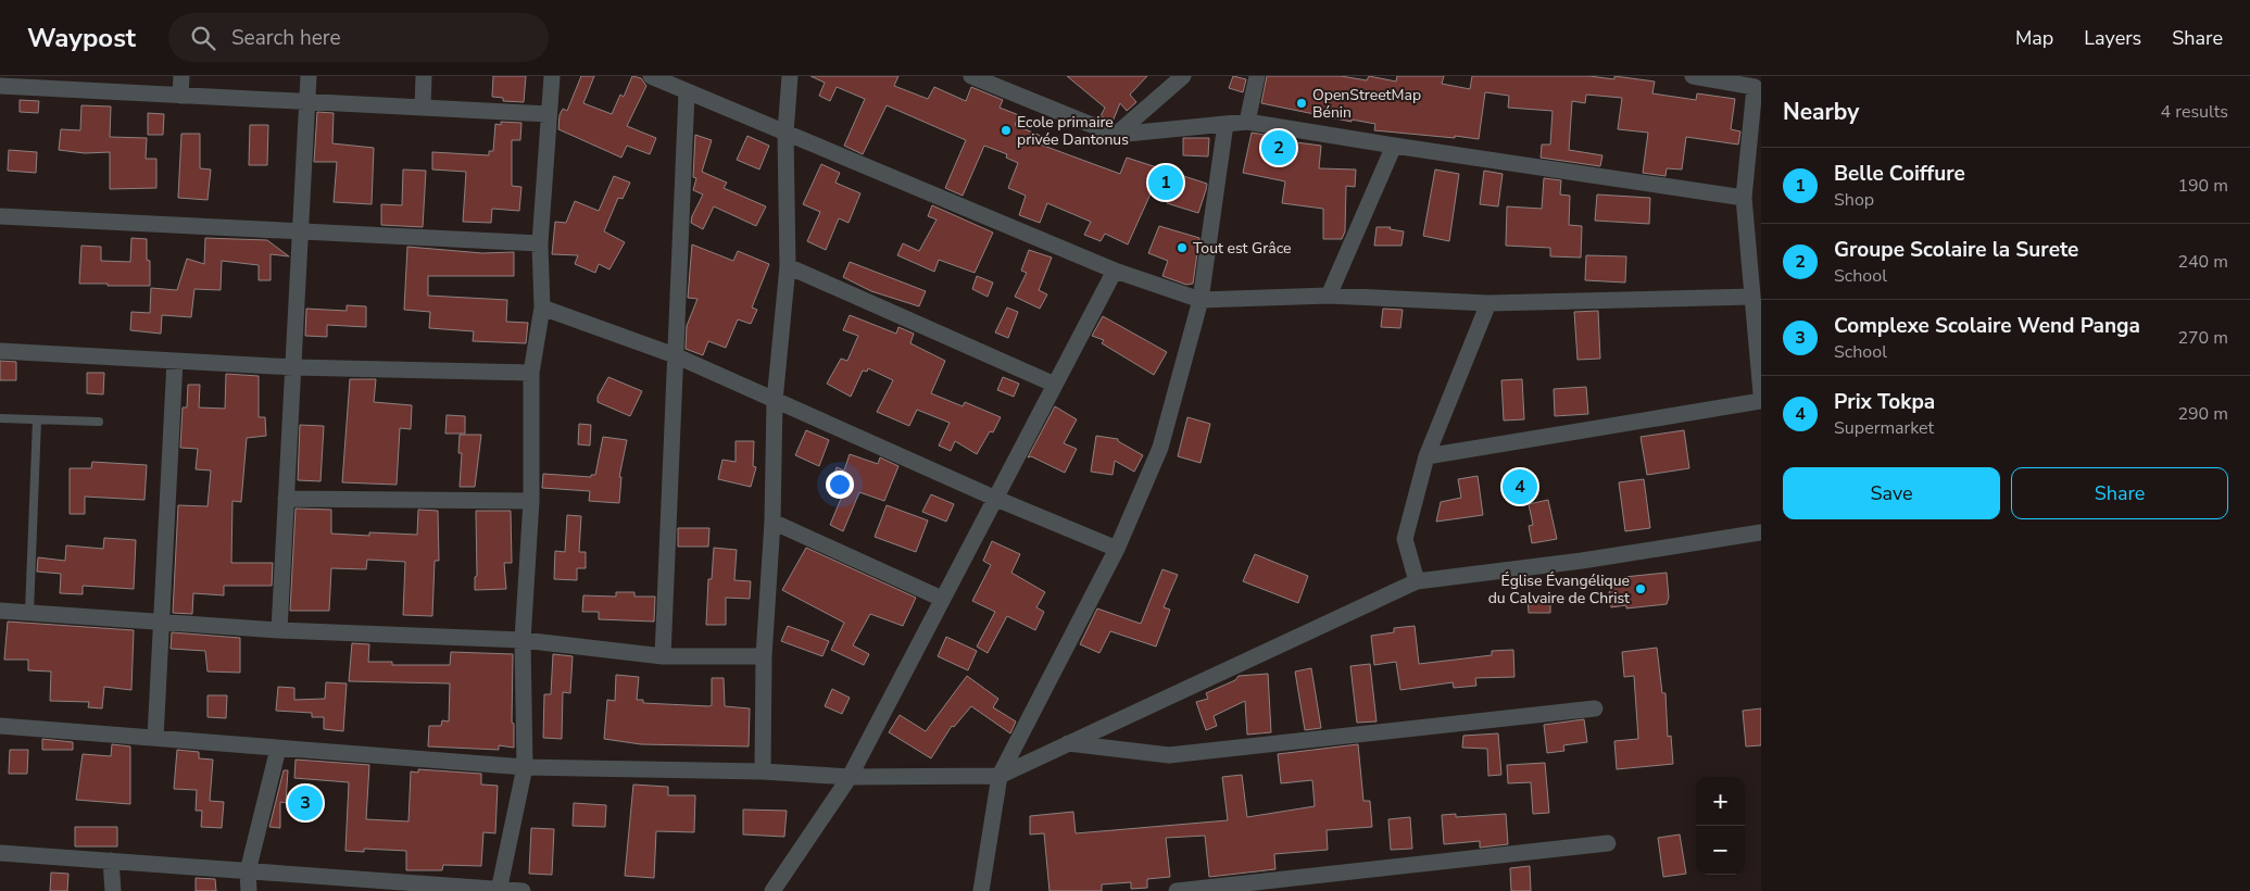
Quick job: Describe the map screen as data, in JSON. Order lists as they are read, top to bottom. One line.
{"places":["OpenStreetMap Bénin","Ecole primaire privée Dantonus","Tout est Grâce","Église Évangélique du Calvaire de Christ"],"page":{"header":"Waypost","search":"Search here","nav":["Map","Layers","Share"],"heading":["Nearby","4 results"],"pins":["2","1","4","3"],"list":[{"mark":"1","name":"Belle Coiffure","note":"Shop","value":"190 m"},{"mark":"2","name":"Groupe Scolaire la Surete","note":"School","value":"240 m"},{"mark":"3","name":"Complexe Scolaire Wend Panga","note":"School","value":"270 m"},{"mark":"4","name":"Prix Tokpa","note":"Supermarket","value":"290 m"}],"buttons":["Save","Share"],"map_buttons":["+","−"]}}
